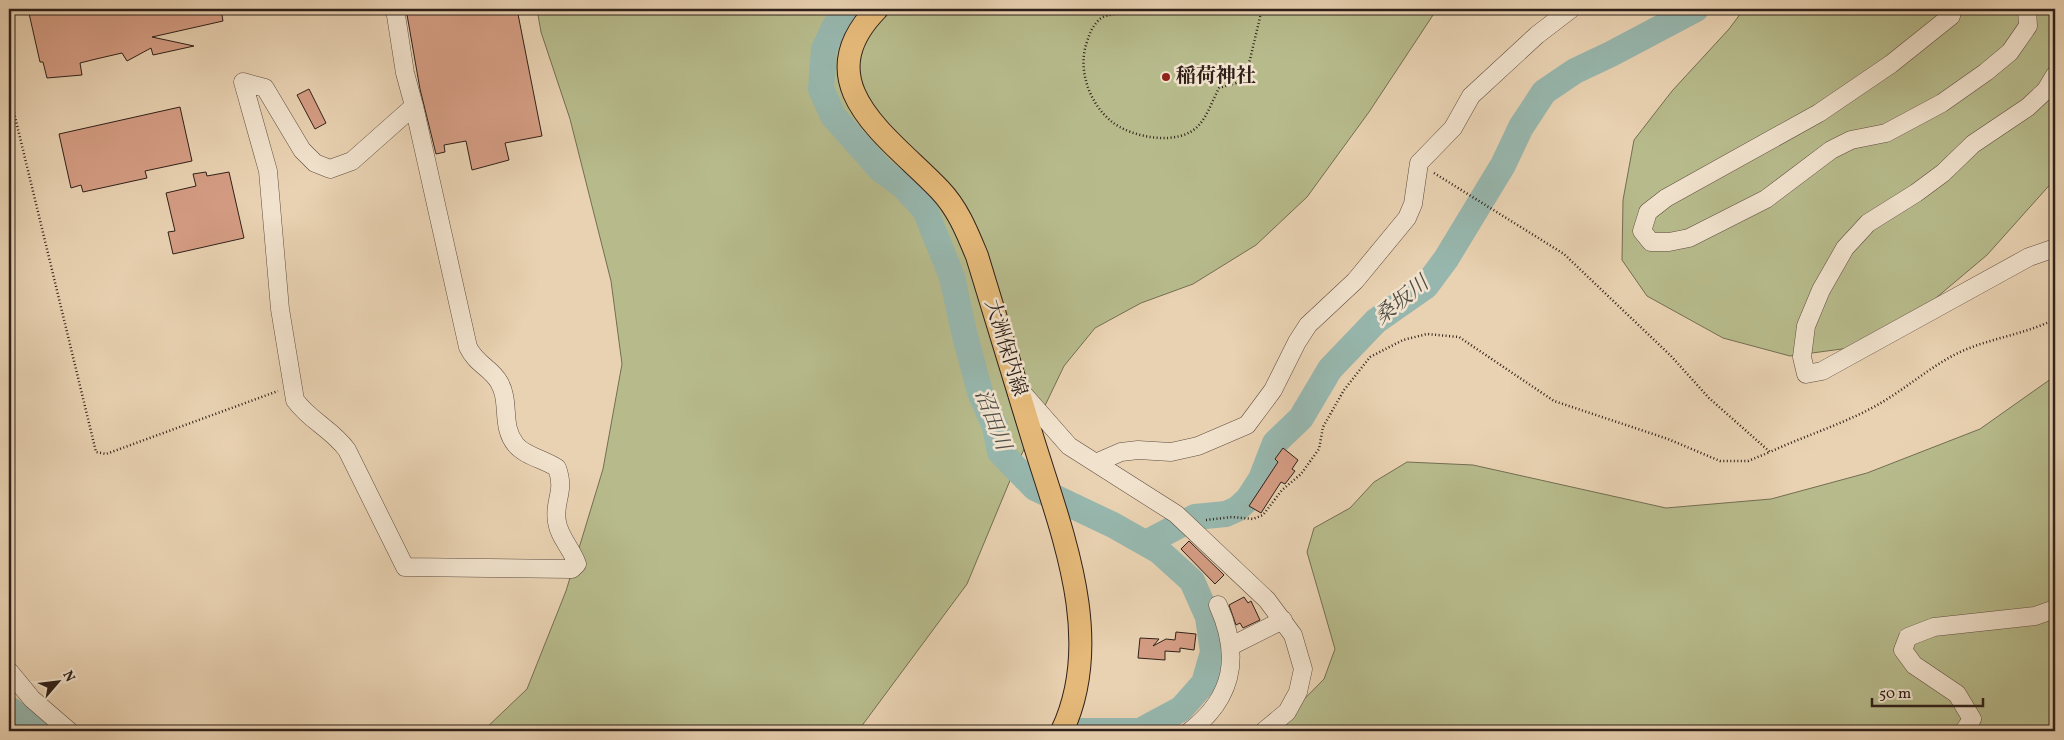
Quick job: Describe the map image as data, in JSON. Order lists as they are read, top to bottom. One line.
{"streets":{"main road":["大洲保内線"]},"water":["桑坂川","沼田川"],"places":["稲荷神社"],"scale_bar":"50 m","north":"top right"}
